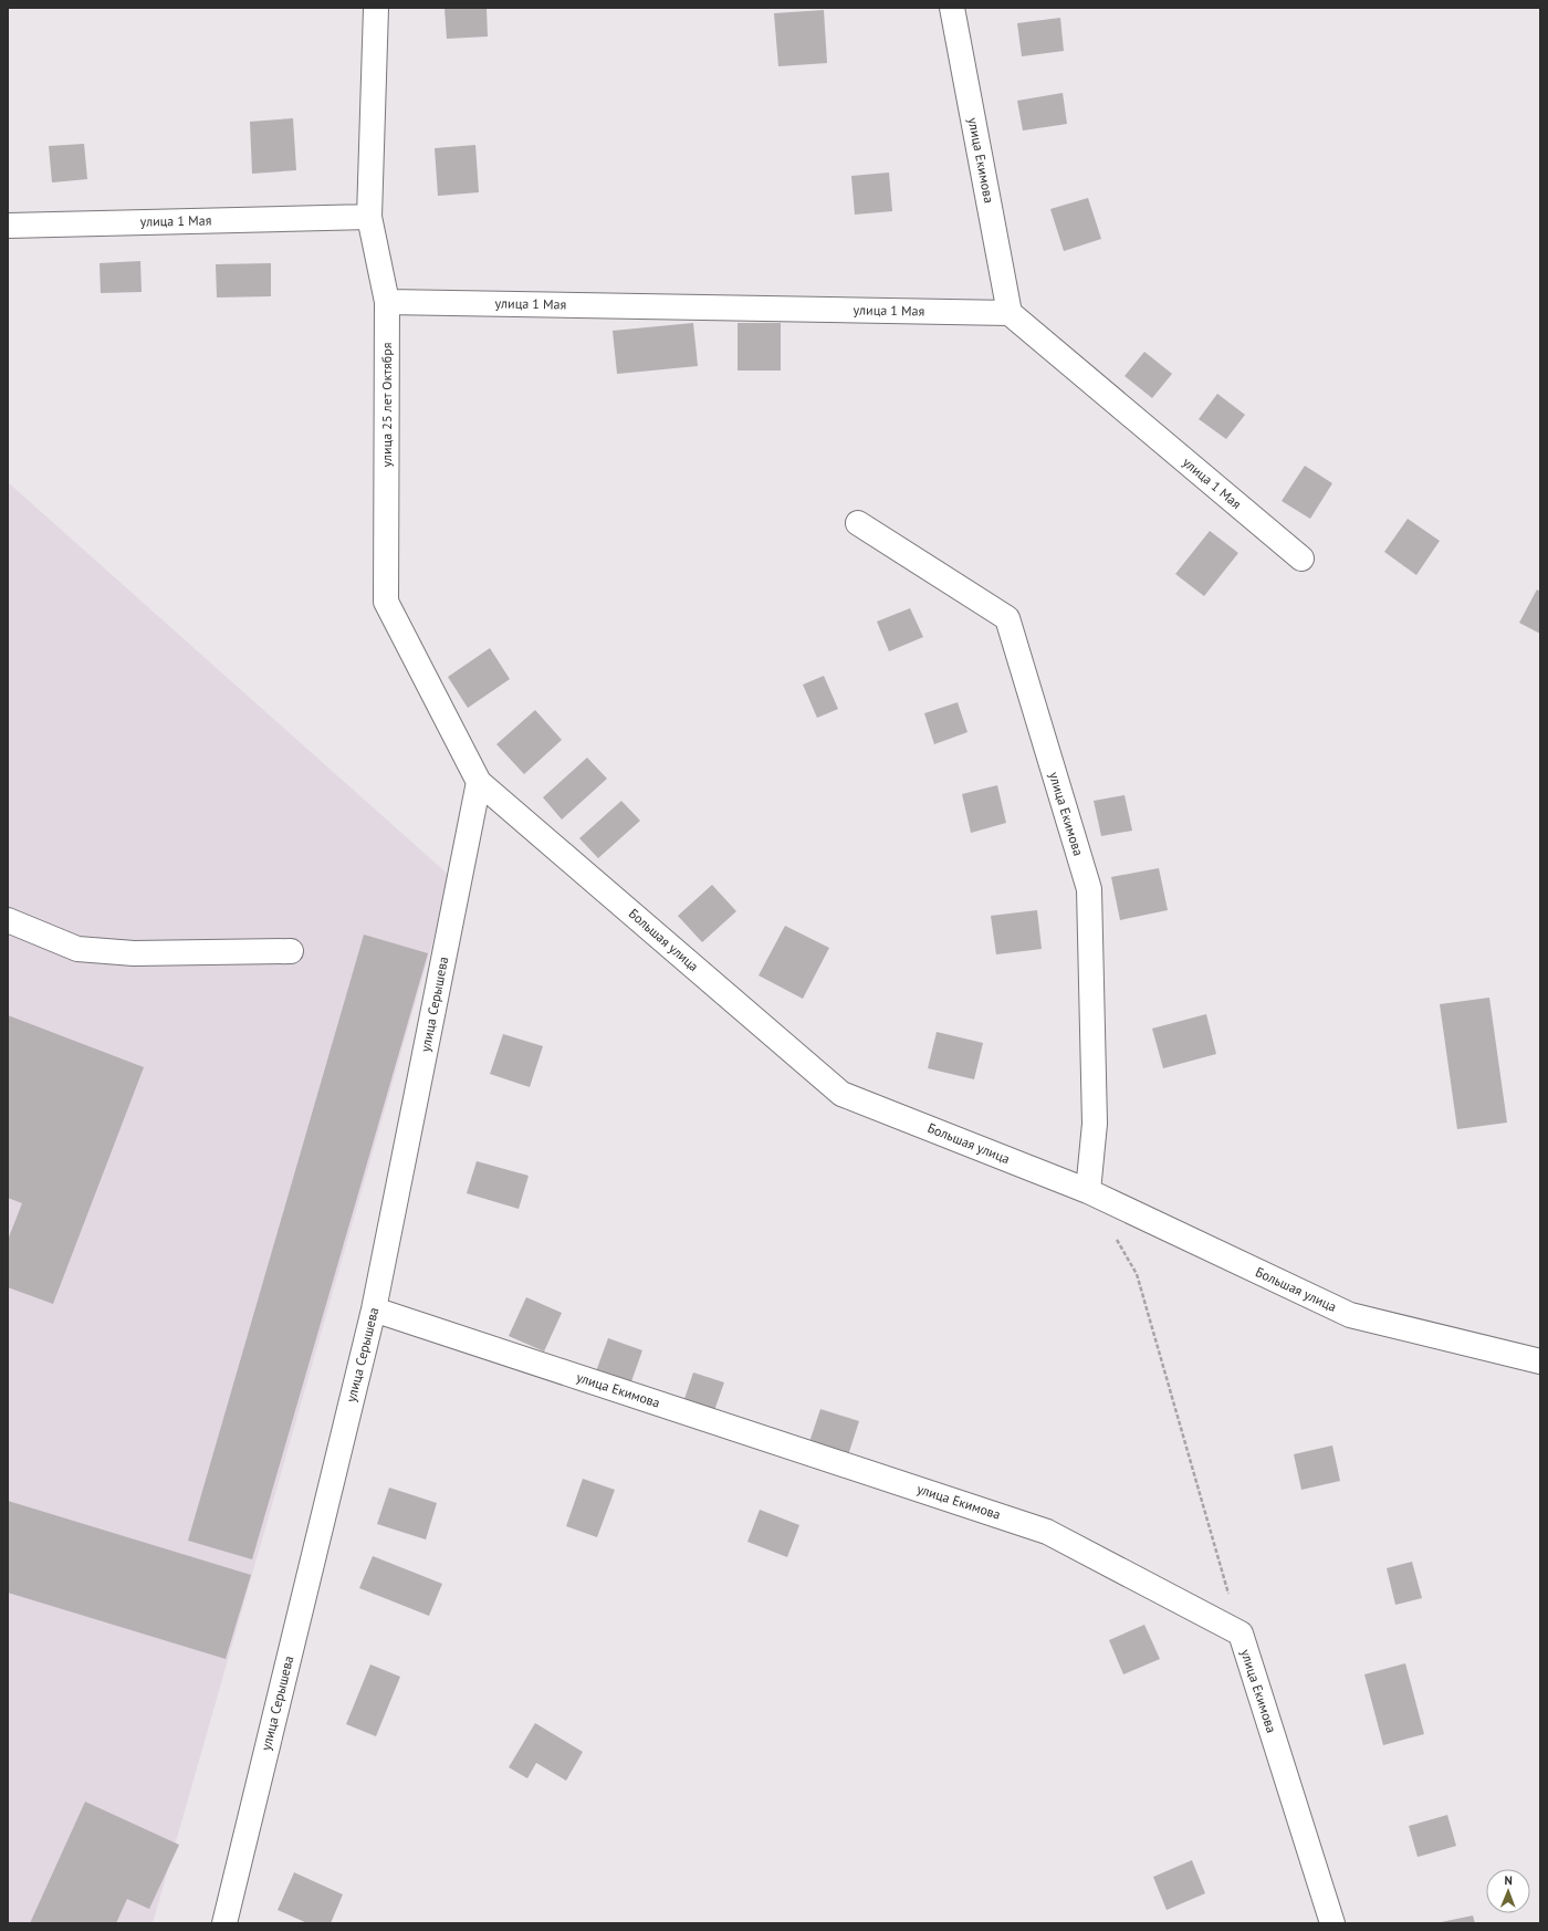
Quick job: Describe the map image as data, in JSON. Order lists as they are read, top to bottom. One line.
{"streets":{"street":["улица Екимова","улица 1 Мая","улица 25 лет Октября","Большая улица","улица Серышева"]},"crossings":[["улица Екимова","улица 1 Мая"],["улица Екимова","Большая улица"],["улица Екимова","улица Серышева"],["улица 1 Мая","улица 25 лет Октября"],["улица 25 лет Октября","Большая улица"],["улица 25 лет Октября","улица Серышева"],["Большая улица","улица Серышева"]],"north":"top"}
